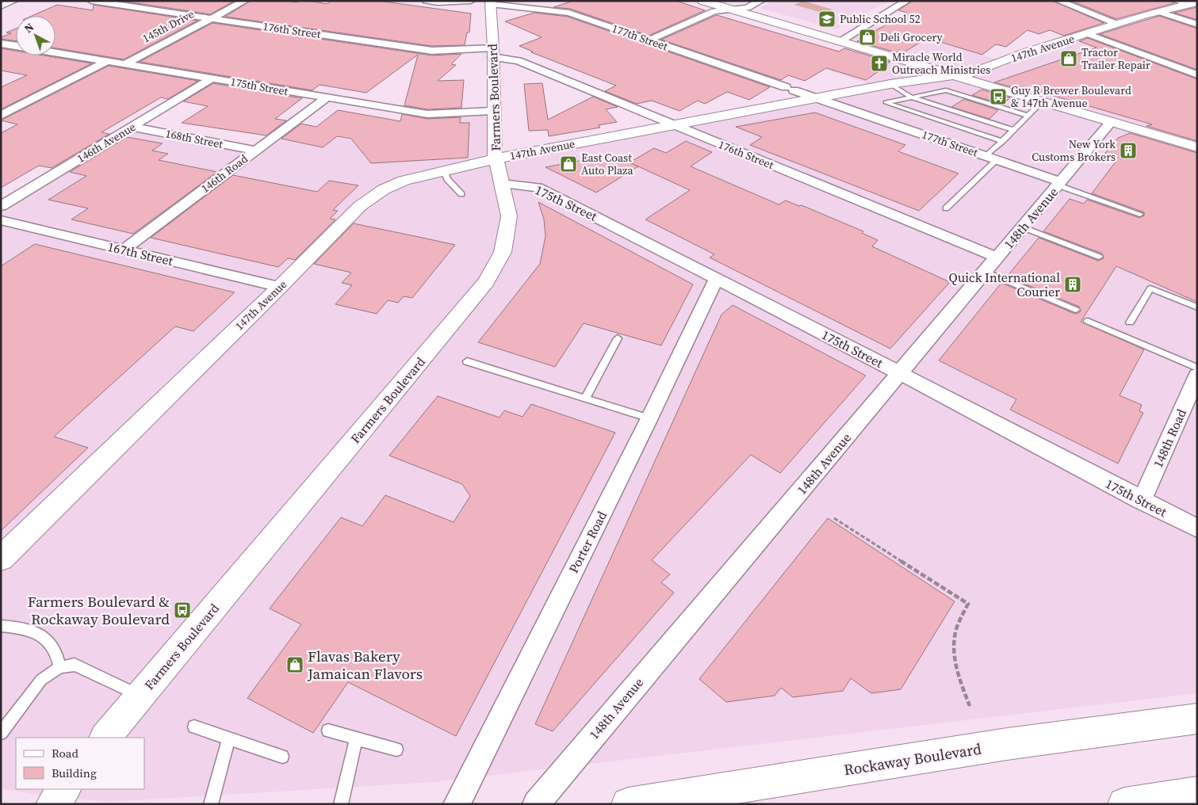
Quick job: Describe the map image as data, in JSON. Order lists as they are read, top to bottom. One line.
{"streets":{"main road":["147th Avenue","Farmers Boulevard","Rockaway Boulevard"],"street":["145th Drive","176th Street","177th Street","175th Street","168th Street","146th Avenue","146th Road","148th Avenue","167th Street","148th Road","Porter Road"]},"crossings":[["145th Drive","176th Street"],["145th Drive","175th Street"],["176th Street","147th Avenue"],["176th Street","Farmers Boulevard"],["176th Street","148th Avenue"],["177th Street","147th Avenue"],["177th Street","Farmers Boulevard"],["177th Street","148th Avenue"],["147th Avenue","175th Street"],["147th Avenue","Farmers Boulevard"],["147th Avenue","167th Street"],["175th Street","Farmers Boulevard"],["175th Street","146th Avenue"],["175th Street","146th Road"],["175th Street","148th Avenue"],["175th Street","148th Road"],["175th Street","Porter Road"],["168th Street","146th Avenue"],["168th Street","146th Road"],["146th Road","167th Street"]],"places":{"school or university":["Public School 52"],"shop":["Deli Grocery","Tractor Trailer Repair","East Coast Auto Plaza","Flavas Bakery Jamaican Flavors"],"church":["Miracle World Outreach Ministries"],"bus stop":["Guy R Brewer Boulevard & 147th Avenue","Farmers Boulevard & Rockaway Boulevard"],"building":["New York Customs Brokers","Quick International Courier"]},"legend":["Road","Building"],"north":"top left"}
